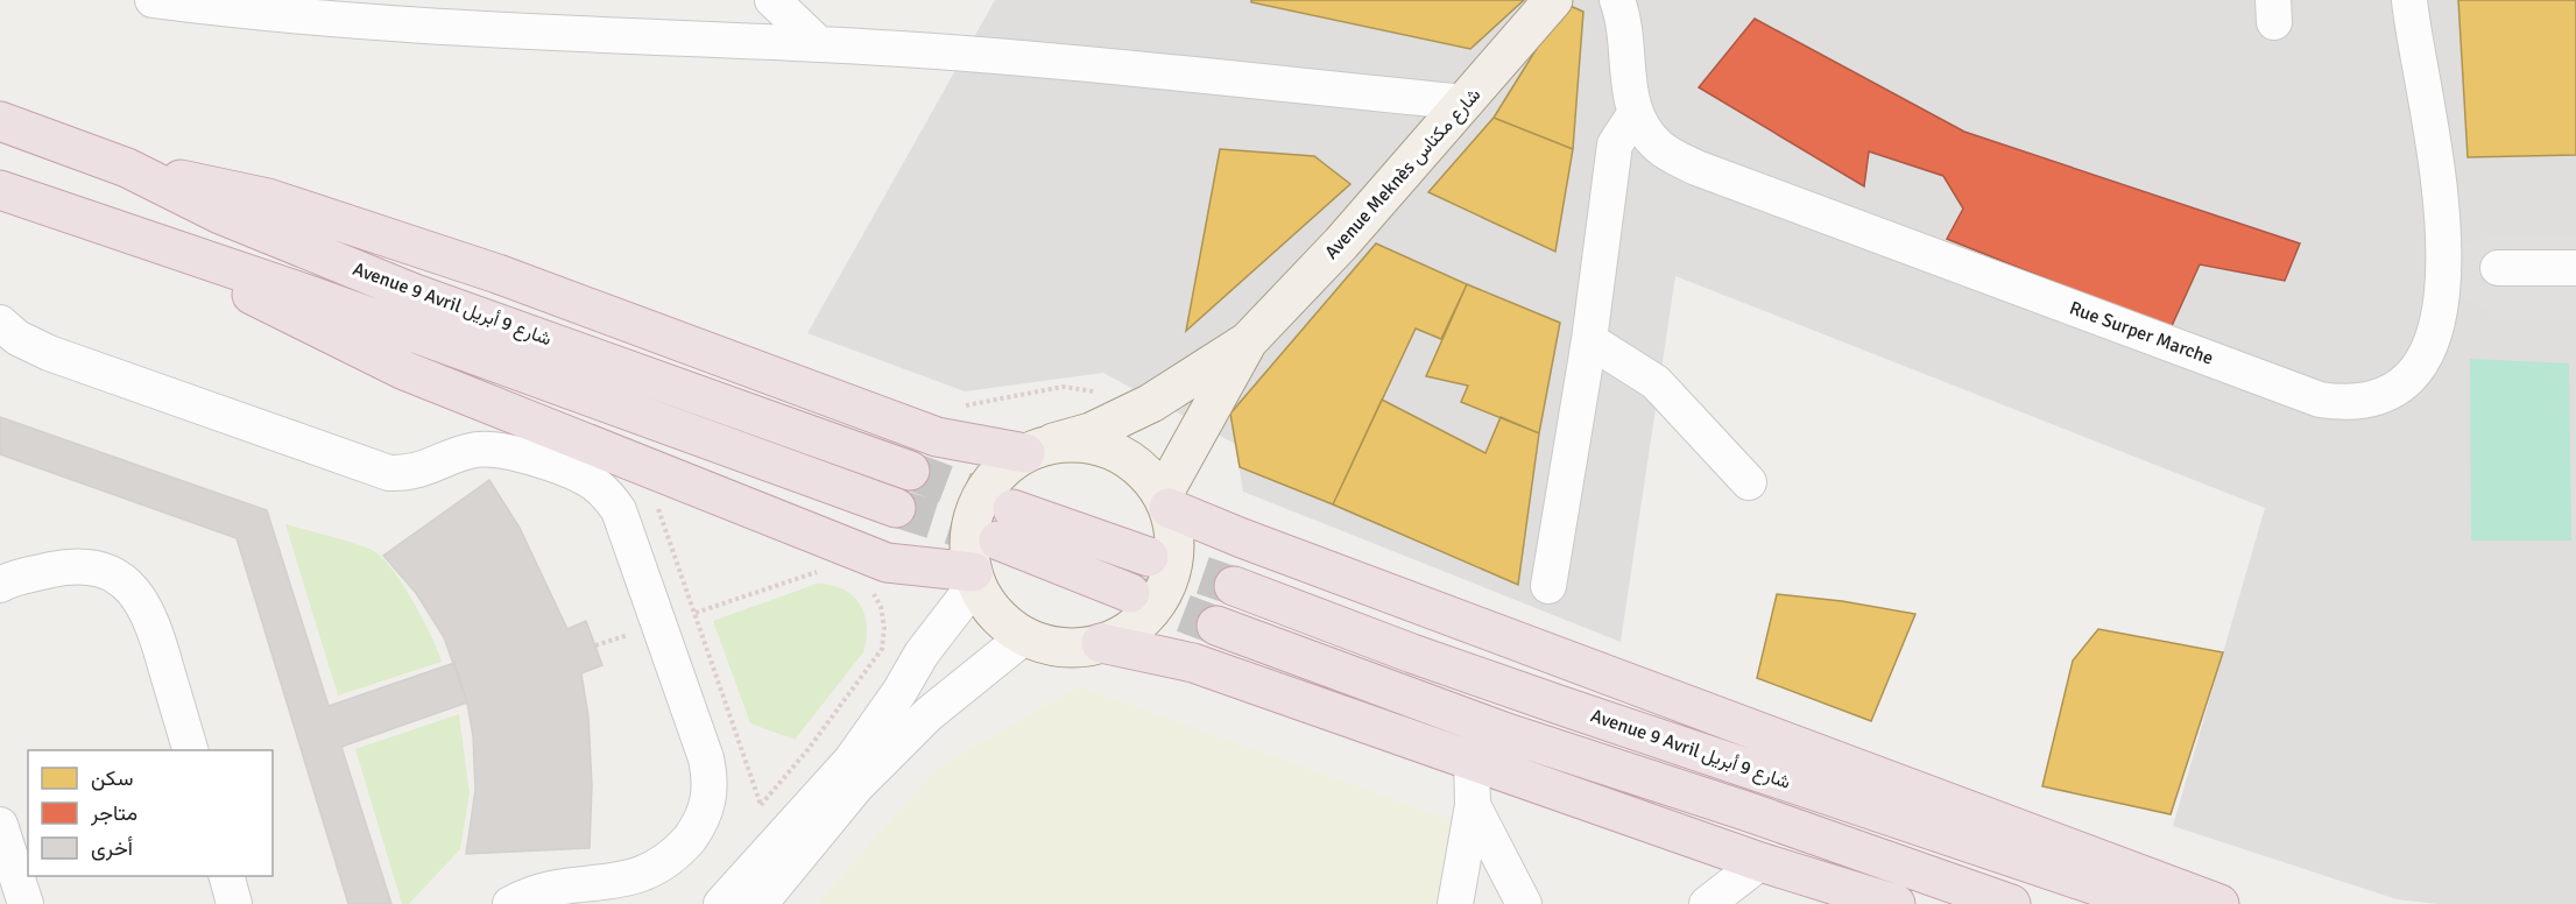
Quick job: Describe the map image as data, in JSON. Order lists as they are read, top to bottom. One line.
{"streets":{"highway":["Avenue 9 Avril شارع 9 أبريل"],"main road":["Avenue Meknès شارع مكناس"],"street":["Rue Surper Marche"]},"legend":["سكن","متاجر","أخرى"]}
